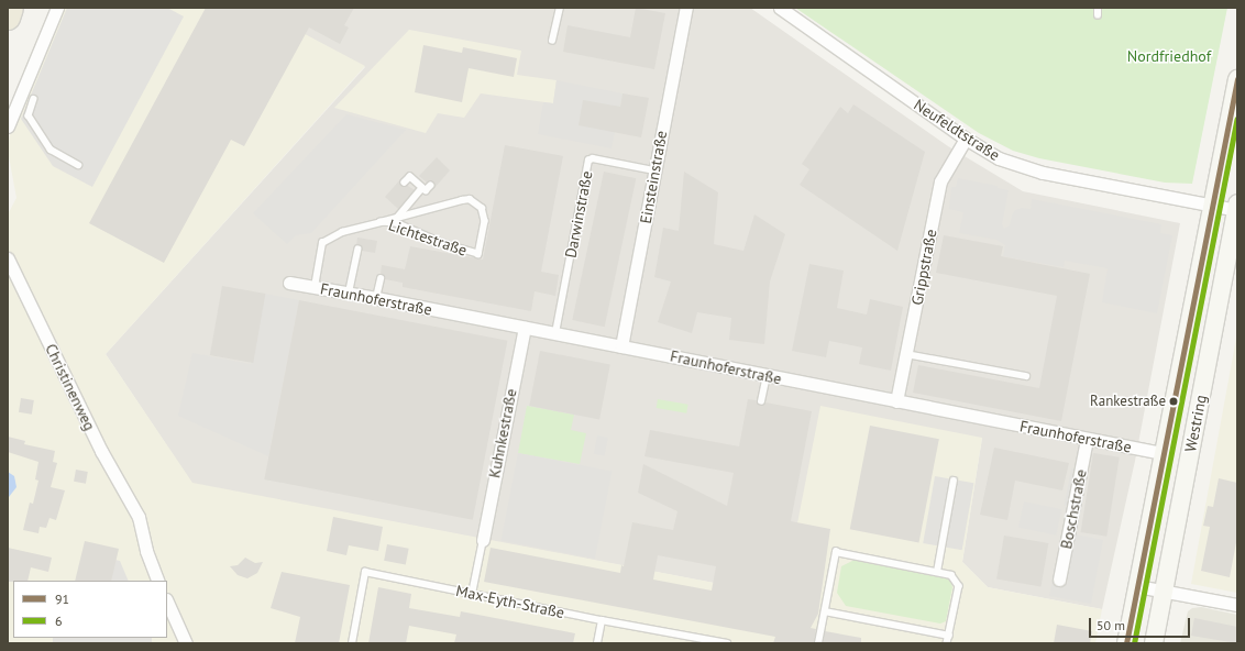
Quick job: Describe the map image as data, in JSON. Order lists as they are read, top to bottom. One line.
{"streets":{"main road":["Westring"],"street":["Neufeldtstraße","Einsteinstraße","Grippstraße","Fraunhoferstraße","Christinenweg","Kuhnkestraße","Boschstraße"],"lane":["Darwinstraße","Lichtestraße","Max-Eyth-Straße"]},"crossings":[["Neufeldtstraße","Grippstraße"],["Neufeldtstraße","Westring"],["Einsteinstraße","Darwinstraße"],["Einsteinstraße","Fraunhoferstraße"],["Darwinstraße","Fraunhoferstraße"],["Lichtestraße","Fraunhoferstraße"],["Grippstraße","Fraunhoferstraße"],["Fraunhoferstraße","Westring"],["Fraunhoferstraße","Kuhnkestraße"],["Fraunhoferstraße","Boschstraße"]],"parks":["Nordfriedhof"],"places":["Rankestraße"],"lines":["transit line 91","transit line 6"],"legend":["91","6"],"scale_bar":"50 m"}
